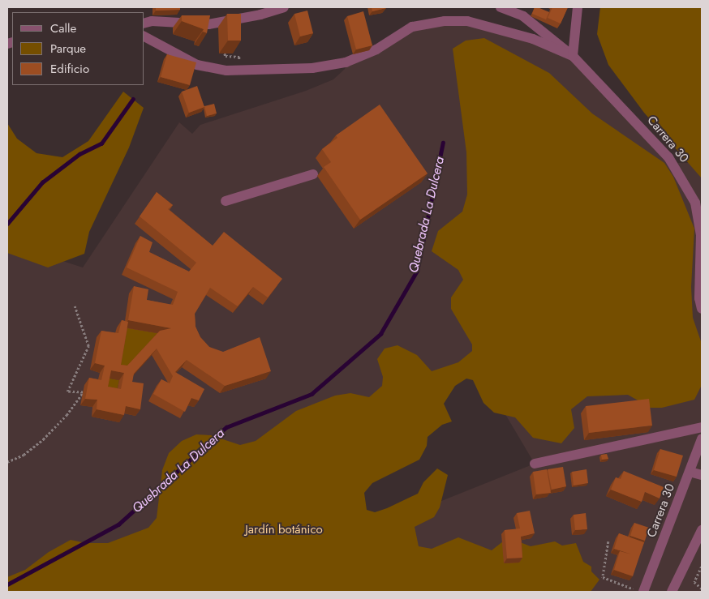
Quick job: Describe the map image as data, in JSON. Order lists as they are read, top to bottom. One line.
{"streets":{"street":["Carrera 30"]},"water":["Quebrada La Dulcera"],"parks":["Jardín botánico"],"legend":["Calle","Parque","Edificio"]}
